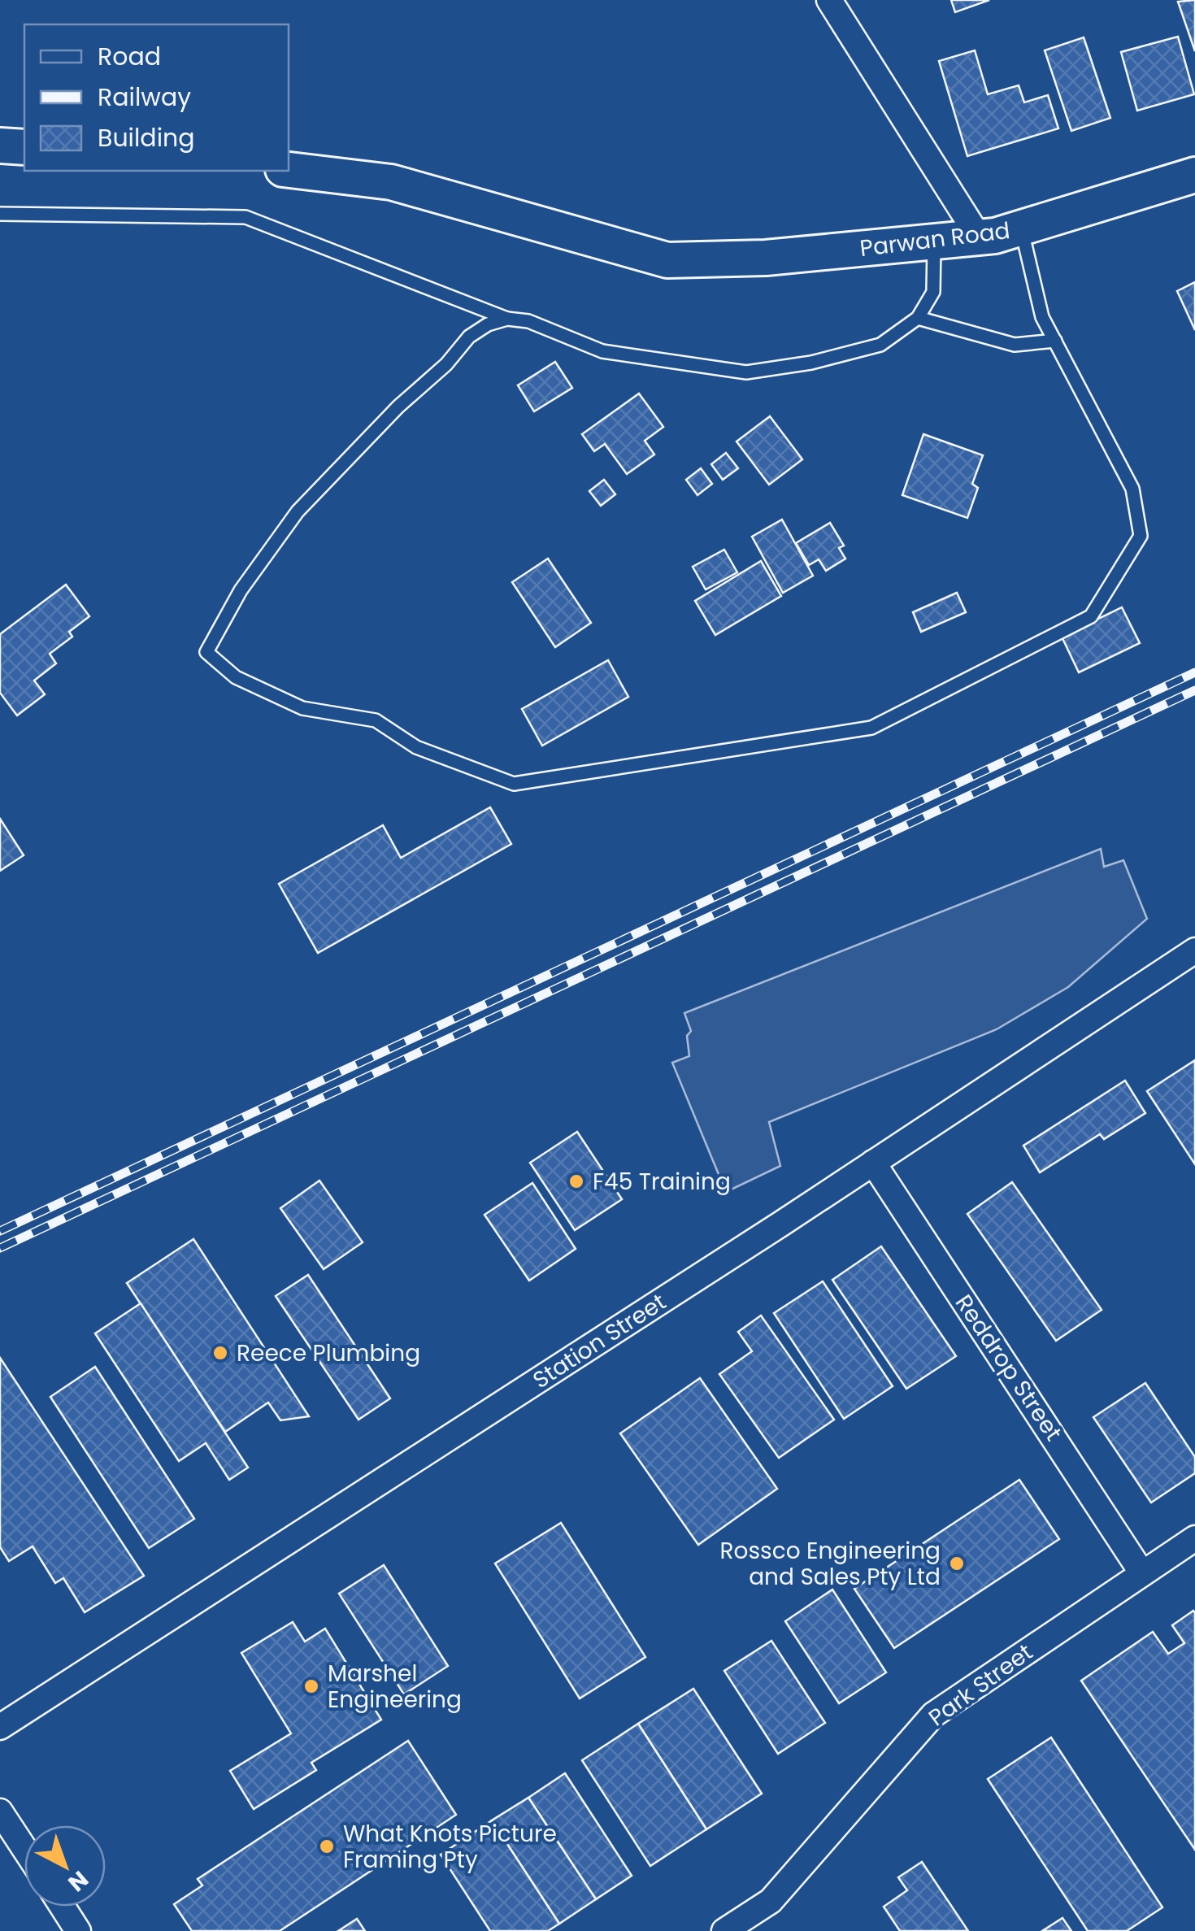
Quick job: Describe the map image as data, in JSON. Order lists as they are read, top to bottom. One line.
{"streets":{"main road":["Parwan Road"],"street":["Station Street","Reddrop Street","Park Street"]},"crossings":[["Station Street","Reddrop Street"],["Reddrop Street","Park Street"]],"places":["F45 Training","Reece Plumbing","Rossco Engineering and Sales Pty Ltd","Marshel Engineering","What Knots Picture Framing Pty"],"legend":["Road","Railway","Building"],"north":"bottom right"}
